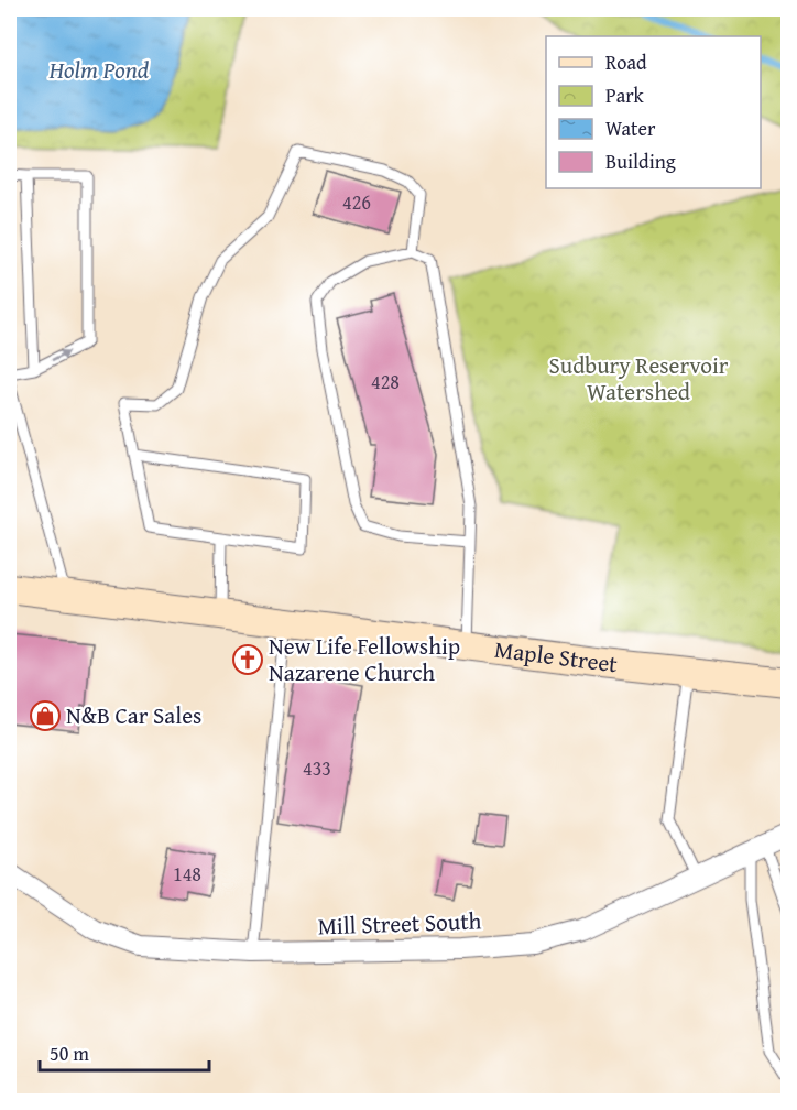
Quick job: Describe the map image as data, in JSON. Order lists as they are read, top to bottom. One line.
{"streets":{"main road":["Maple Street"],"street":["Mill Street South"]},"water":["Holm Pond"],"parks":["Sudbury Reservoir Watershed"],"places":{"church":["New Life Fellowship Nazarene Church"],"shop":["N&B Car Sales"]},"house_numbers":["426","428","433","148"],"legend":["Road","Park","Water","Building"],"scale_bar":"50 m"}
